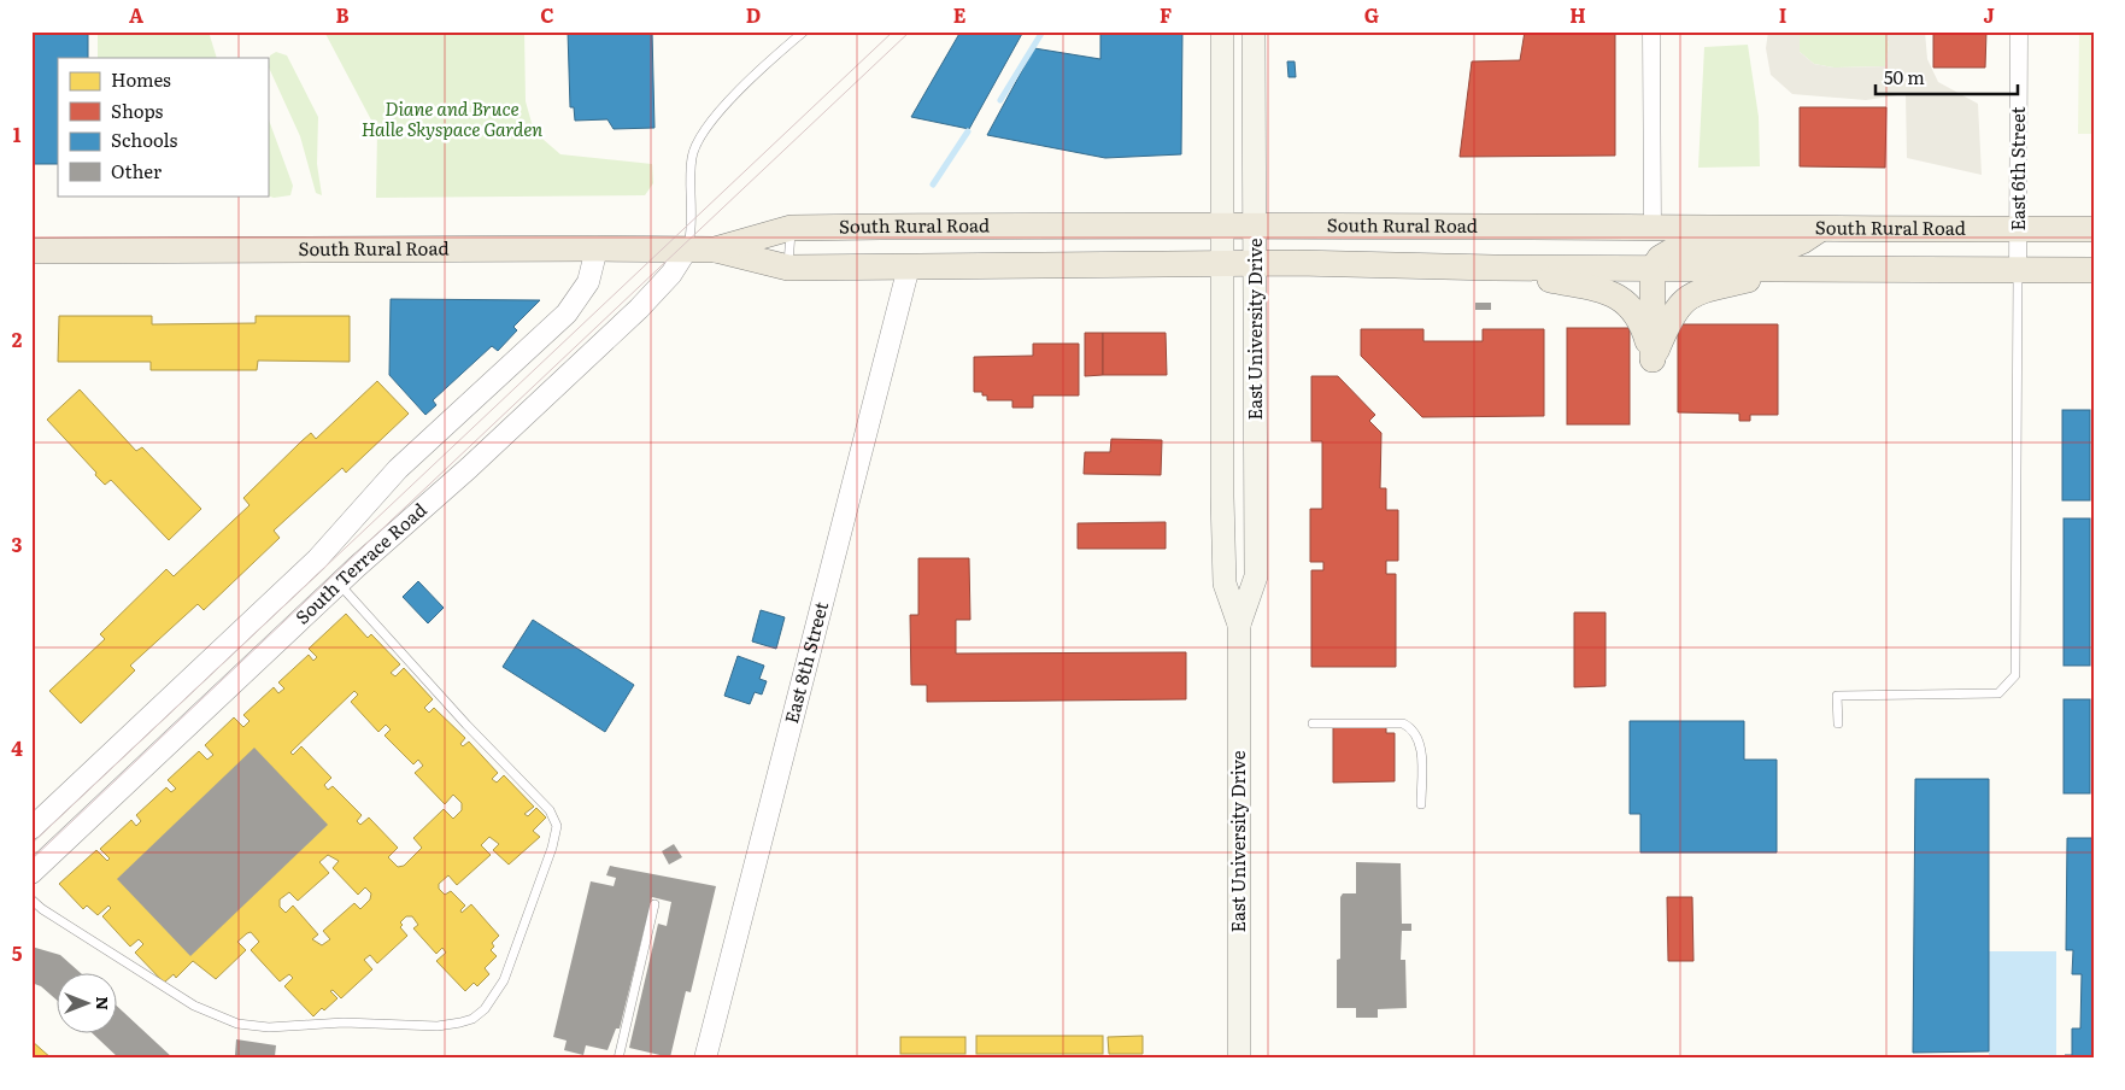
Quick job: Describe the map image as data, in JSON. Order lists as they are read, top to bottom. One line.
{"streets":{"main road":["South Rural Road","East University Drive"],"street":["East 6th Street","South Terrace Road","East 8th Street"]},"crossings":[["East 6th Street","South Rural Road"],["South Rural Road","East University Drive"],["South Rural Road","South Terrace Road"],["South Rural Road","East 8th Street"]],"parks":["Diane and Bruce Halle Skyspace Garden"],"legend":["Homes","Shops","Schools","Other"],"scale_bar":"50 m","north":"right","grid":{"columns":["A","B","C","D","E","F","G","H","I","J"],"rows":["1","2","3","4","5"]}}
